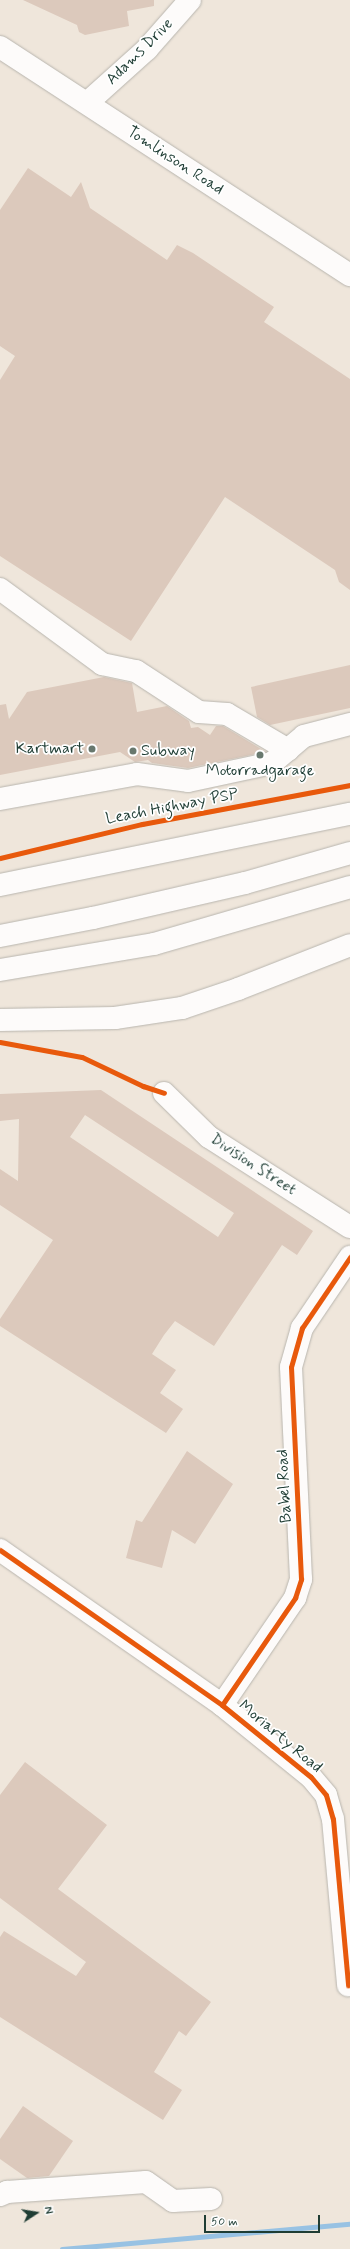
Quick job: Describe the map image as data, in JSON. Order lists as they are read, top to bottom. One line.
{"streets":{"main road":["Adams Drive","Tomlinson Road","Division Street","Babel Road","Moriarty Road"],"cycle path":["Leach Highway PSP"]},"crossings":[["Adams Drive","Tomlinson Road"],["Babel Road","Moriarty Road"]],"places":["Kartmart","Subway","Motorradgarage"],"scale_bar":"50 m","north":"right"}
